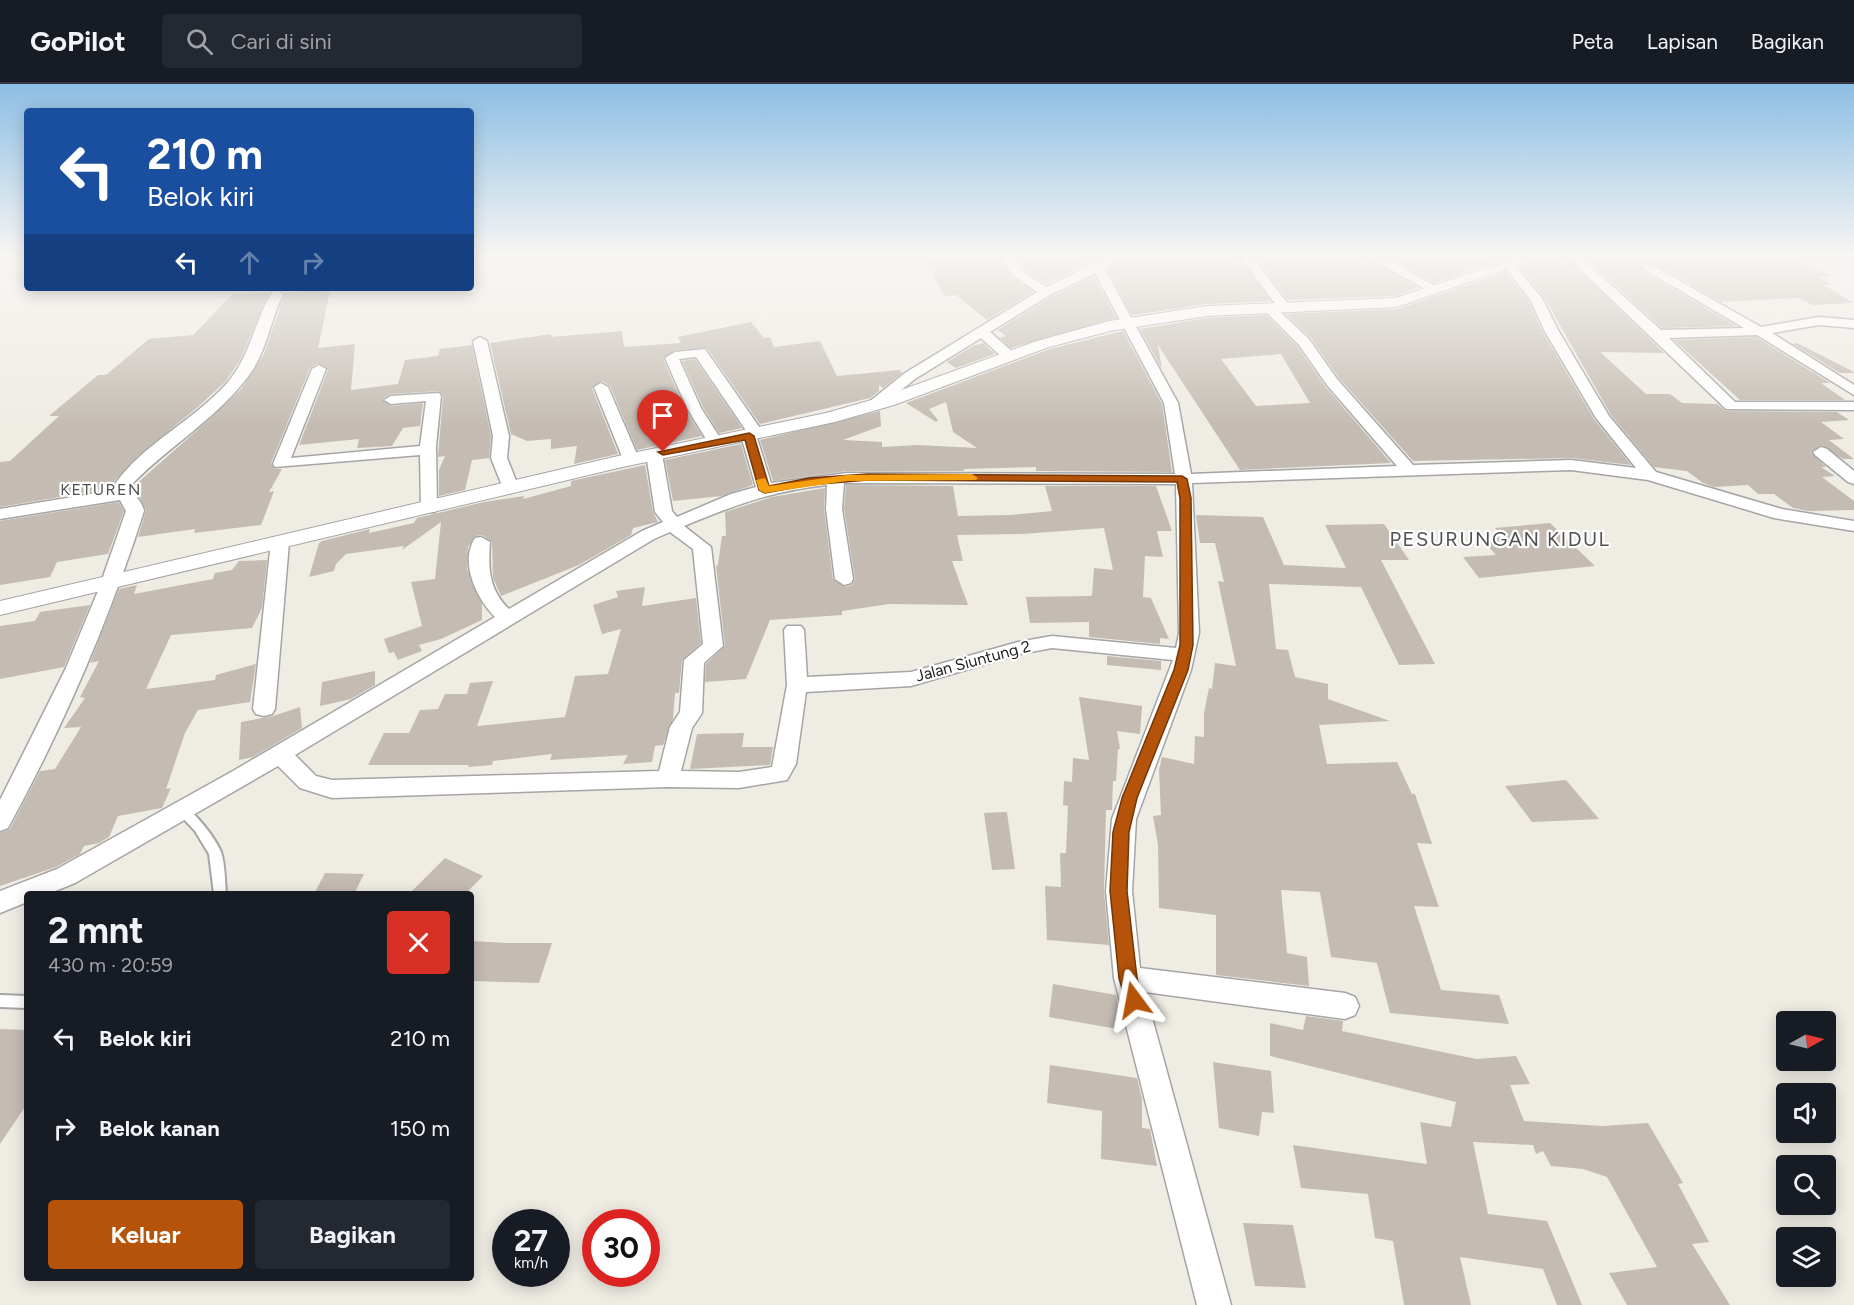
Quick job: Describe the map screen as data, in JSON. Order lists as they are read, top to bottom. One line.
{"streets":{"street":["Jalan Siuntung 2"]},"districts":["KETUREN","PESURUNGAN KIDUL"],"north":"right","page":{"header":"GoPilot","search":"Cari di sini","nav":["Peta","Lapisan","Bagikan"],"turn":["210 m","Belok kiri"],"heading":["2 mnt","430 m · 20:59"],"list":[{"name":"Belok kiri","value":"210 m"},{"name":"Belok kanan","value":"150 m"}],"buttons":["Keluar","Bagikan"],"speed":"27 km/h","limit":"30"}}
